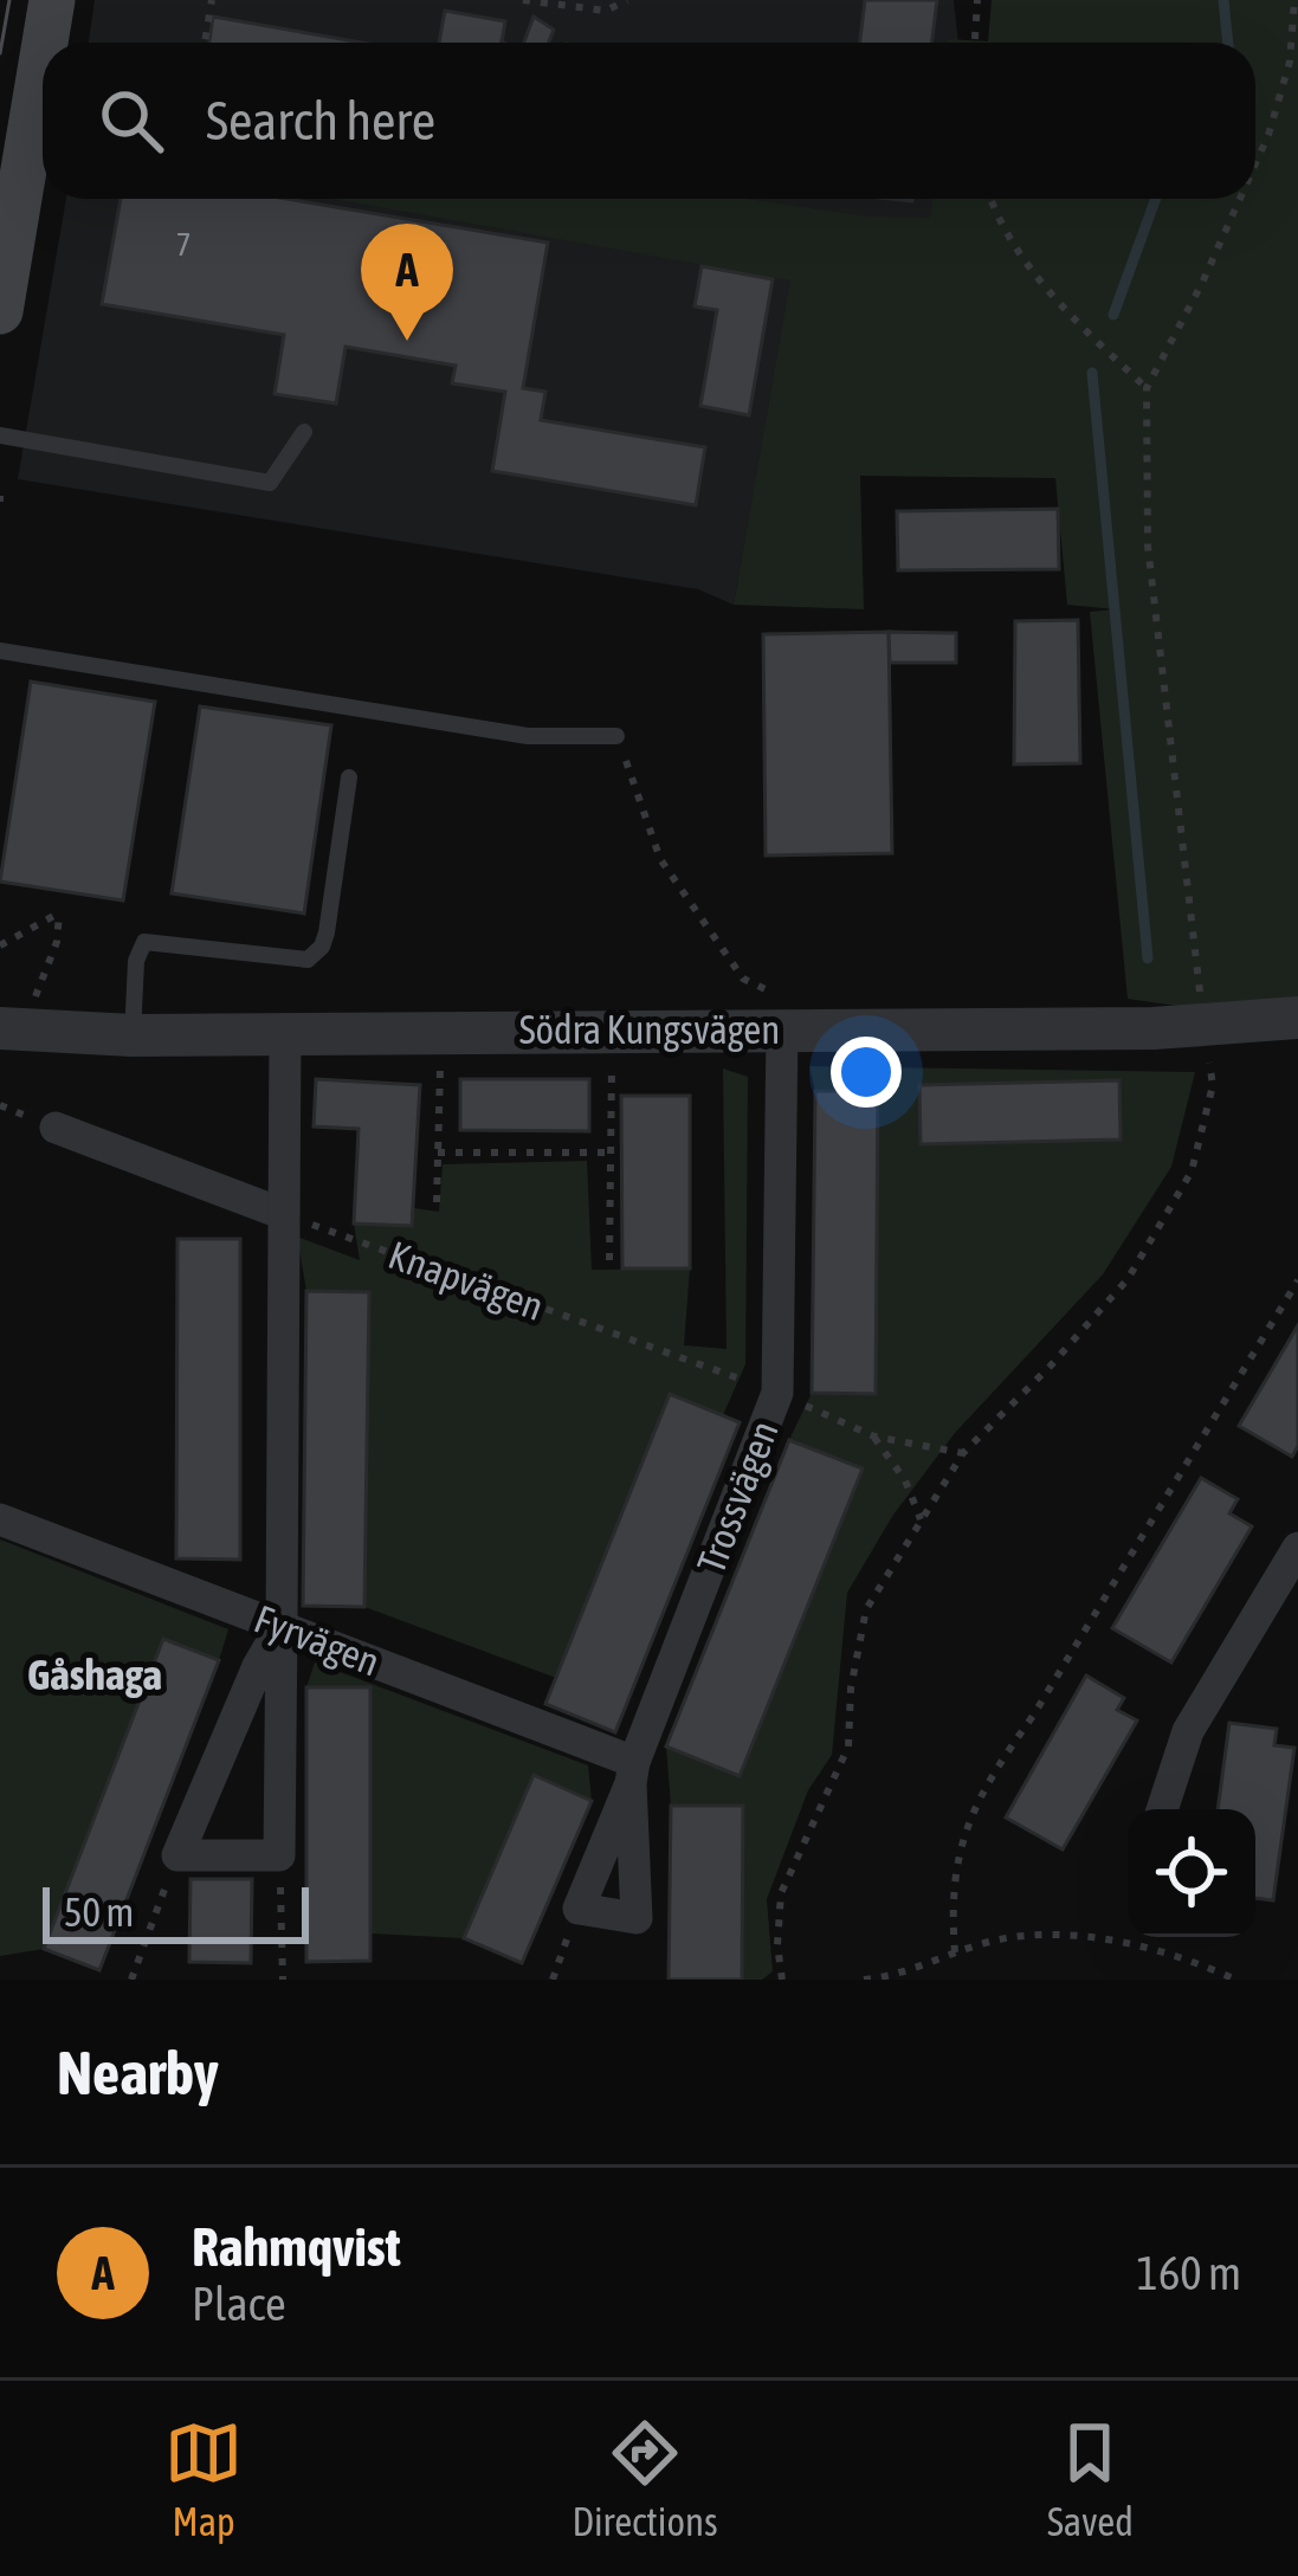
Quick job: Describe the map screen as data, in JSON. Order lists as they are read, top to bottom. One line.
{"streets":{"street":["Södra Kungsvägen","Trossvägen","Fyrvägen"],"path":["Knapvägen"]},"crossings":[["Södra Kungsvägen","Trossvägen"],["Knapvägen","Trossvägen"],["Trossvägen","Fyrvägen"]],"districts":["Gåshaga"],"house_numbers":["7"],"scale_bar":"50 m","page":{"search":"Search here","pins":"A","scale":"50 m","heading":"Nearby","list":[{"mark":"A","name":"Rahmqvist","note":"Place","value":"160 m"}],"nav":["Map","Directions","Saved"]}}
